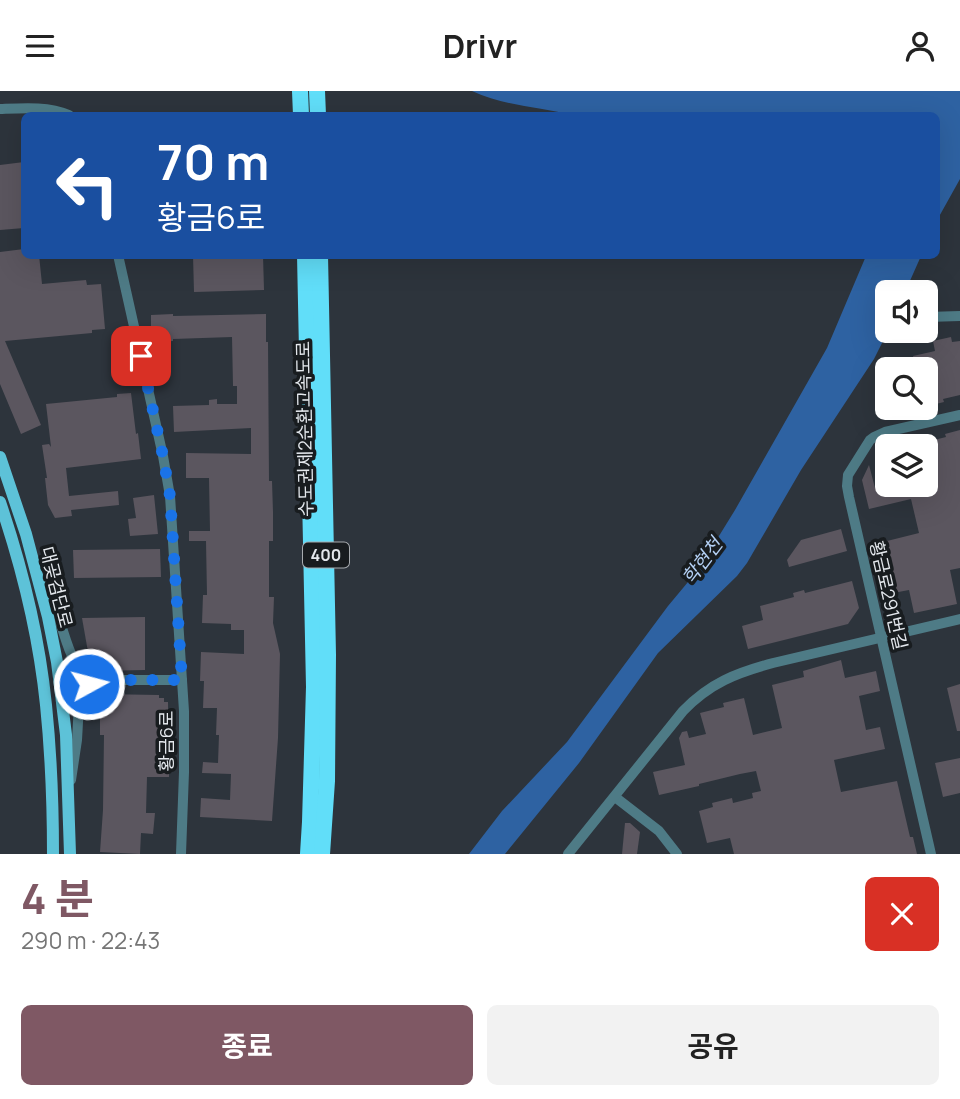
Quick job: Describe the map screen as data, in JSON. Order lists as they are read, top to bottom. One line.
{"streets":{"highway":["수도권제2순환고속도로","400"],"main road":["대곶검단로"],"street":["황금로291번길","황금6로"]},"water":["학현천"],"page":{"header":"Drivr","turn":["70 m","황금6로"],"heading":["4 분","290 m · 22:43"],"buttons":["종료","공유"]}}
